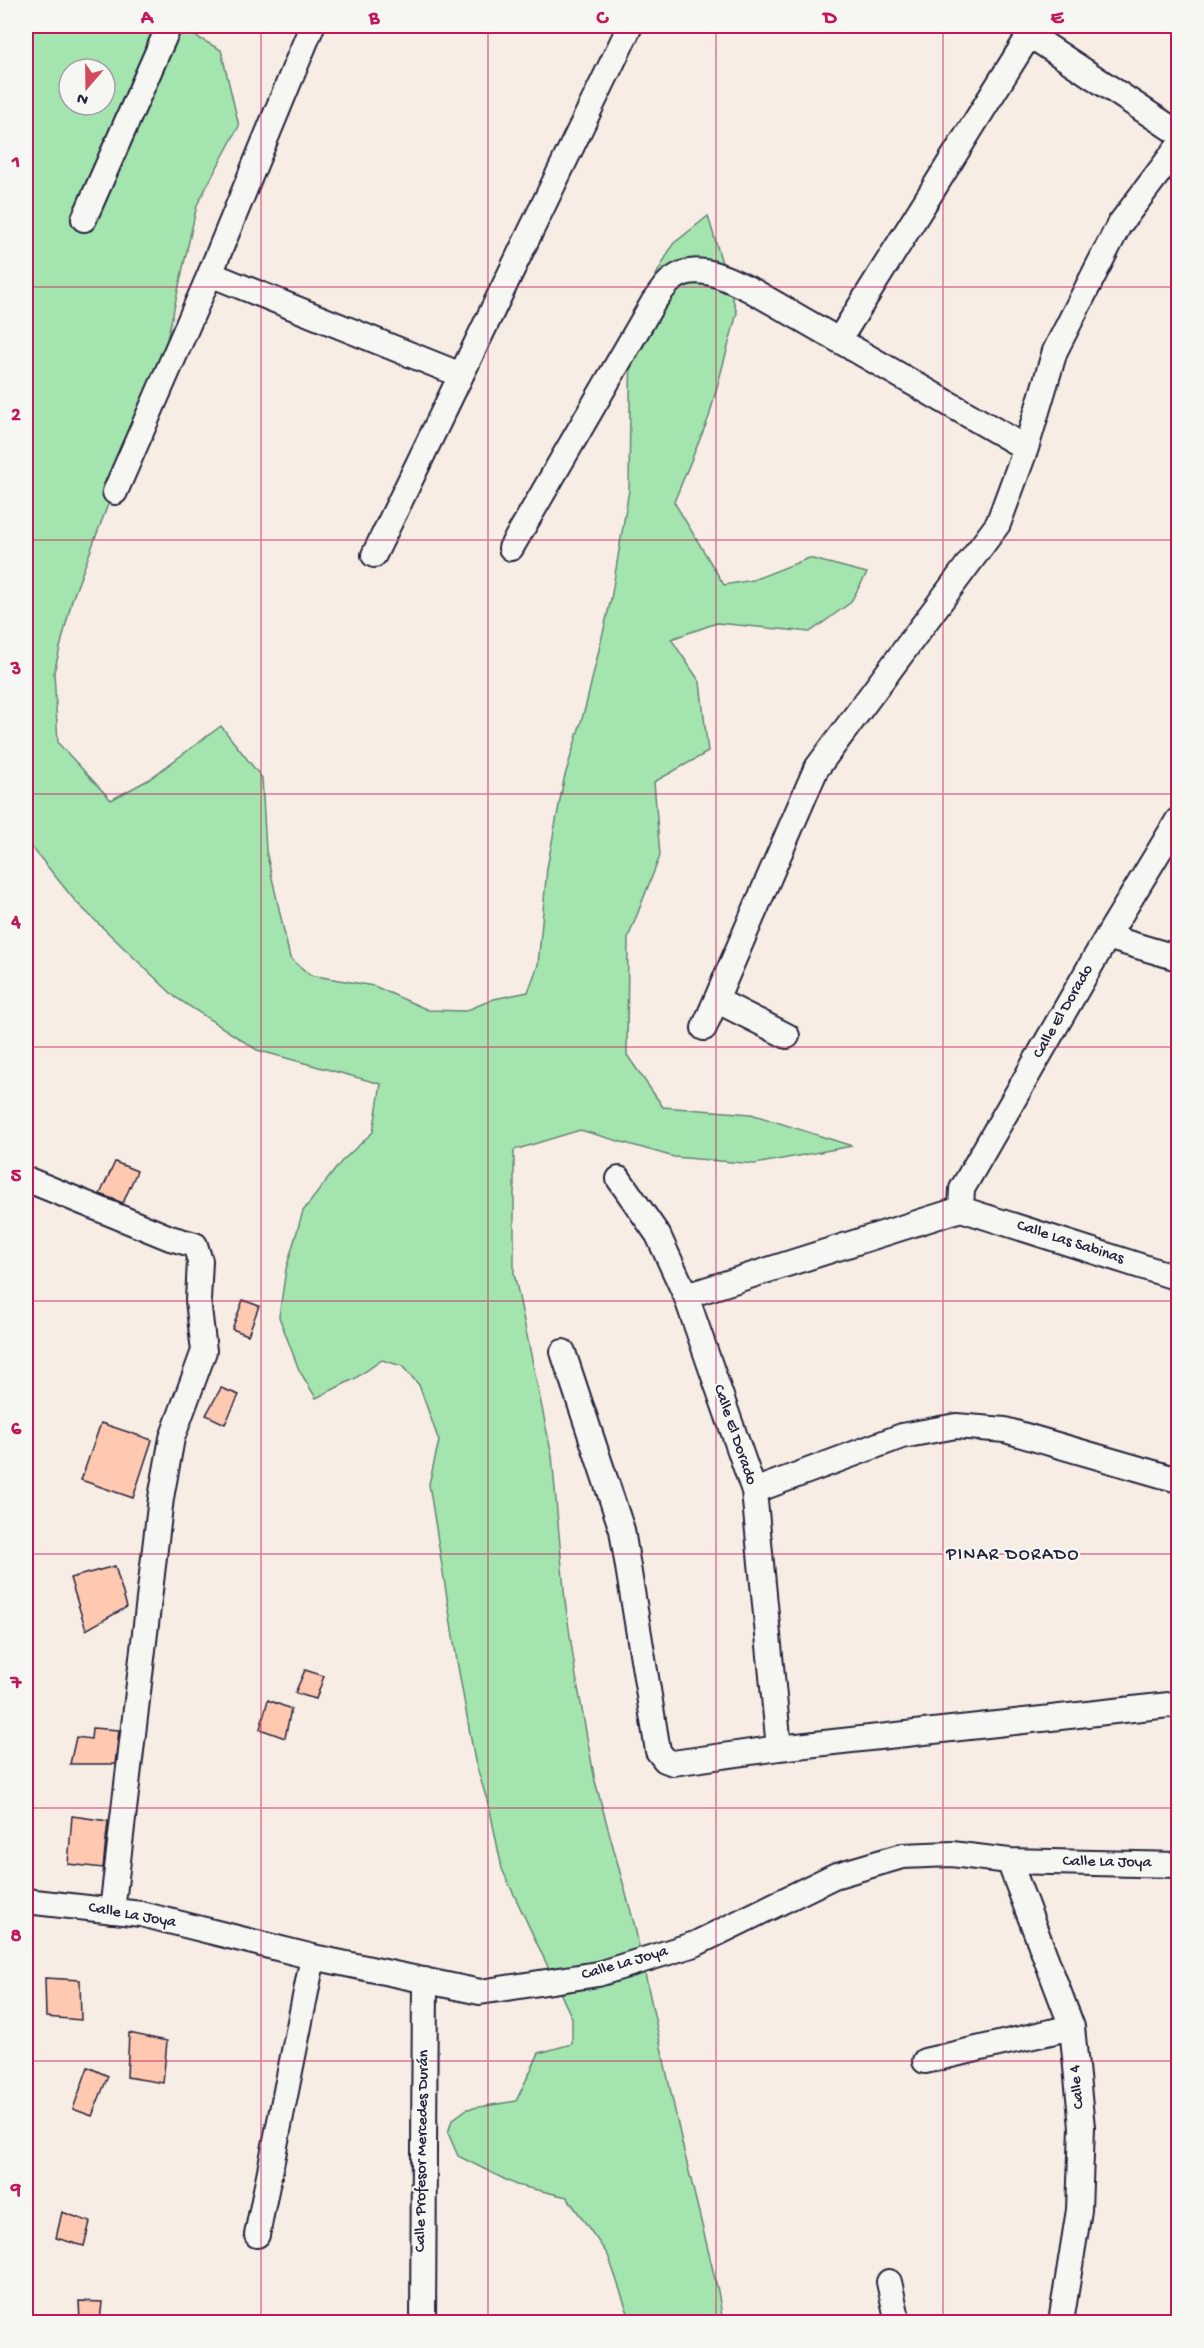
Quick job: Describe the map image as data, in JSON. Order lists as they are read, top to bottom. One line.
{"streets":{"street":["Calle El Dorado","Calle Las Sabinas","Calle La Joya","Calle 4","Calle Profesor Mercedes Durán"]},"crossings":[["Calle El Dorado","Calle Las Sabinas"],["Calle La Joya","Calle 4"],["Calle La Joya","Calle Profesor Mercedes Durán"]],"districts":["PINAR DORADO"],"north":"bottom","grid":{"columns":["A","B","C","D","E"],"rows":["1","2","3","4","5","6","7","8","9"]}}
